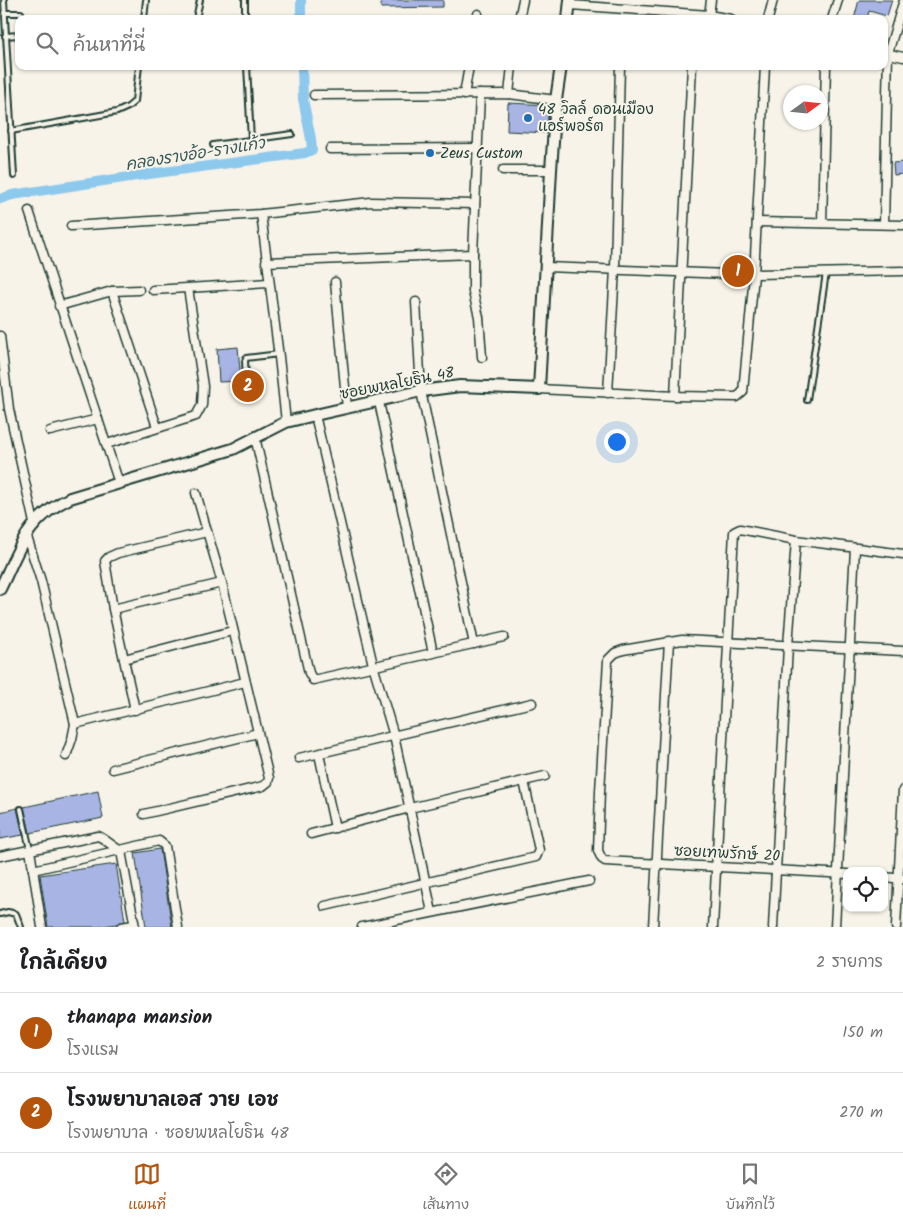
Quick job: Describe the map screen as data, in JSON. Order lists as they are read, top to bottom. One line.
{"streets":{"street":["ซอยพหลโยธิน 48","ซอยเทพรักษ์ 20"]},"water":["คลองรางอ้อ-รางแก้ว"],"places":["48 วิลล์ ดอนเมือง แอร์พอร์ต","Zeus Custom"],"north":"right","page":{"search":"ค้นหาที่นี่","pins":["1","2"],"heading":["ใกล้เคียง","2 รายการ"],"list":[{"mark":"1","name":"thanapa mansion","note":"โรงแรม","value":"150 m"},{"mark":"2","name":"โรงพยาบาลเอส วาย เอช","note":"โรงพยาบาล · ซอยพหลโยธิน 48","value":"270 m"}],"nav":["แผนที่","เส้นทาง","บันทึกไว้"]}}
